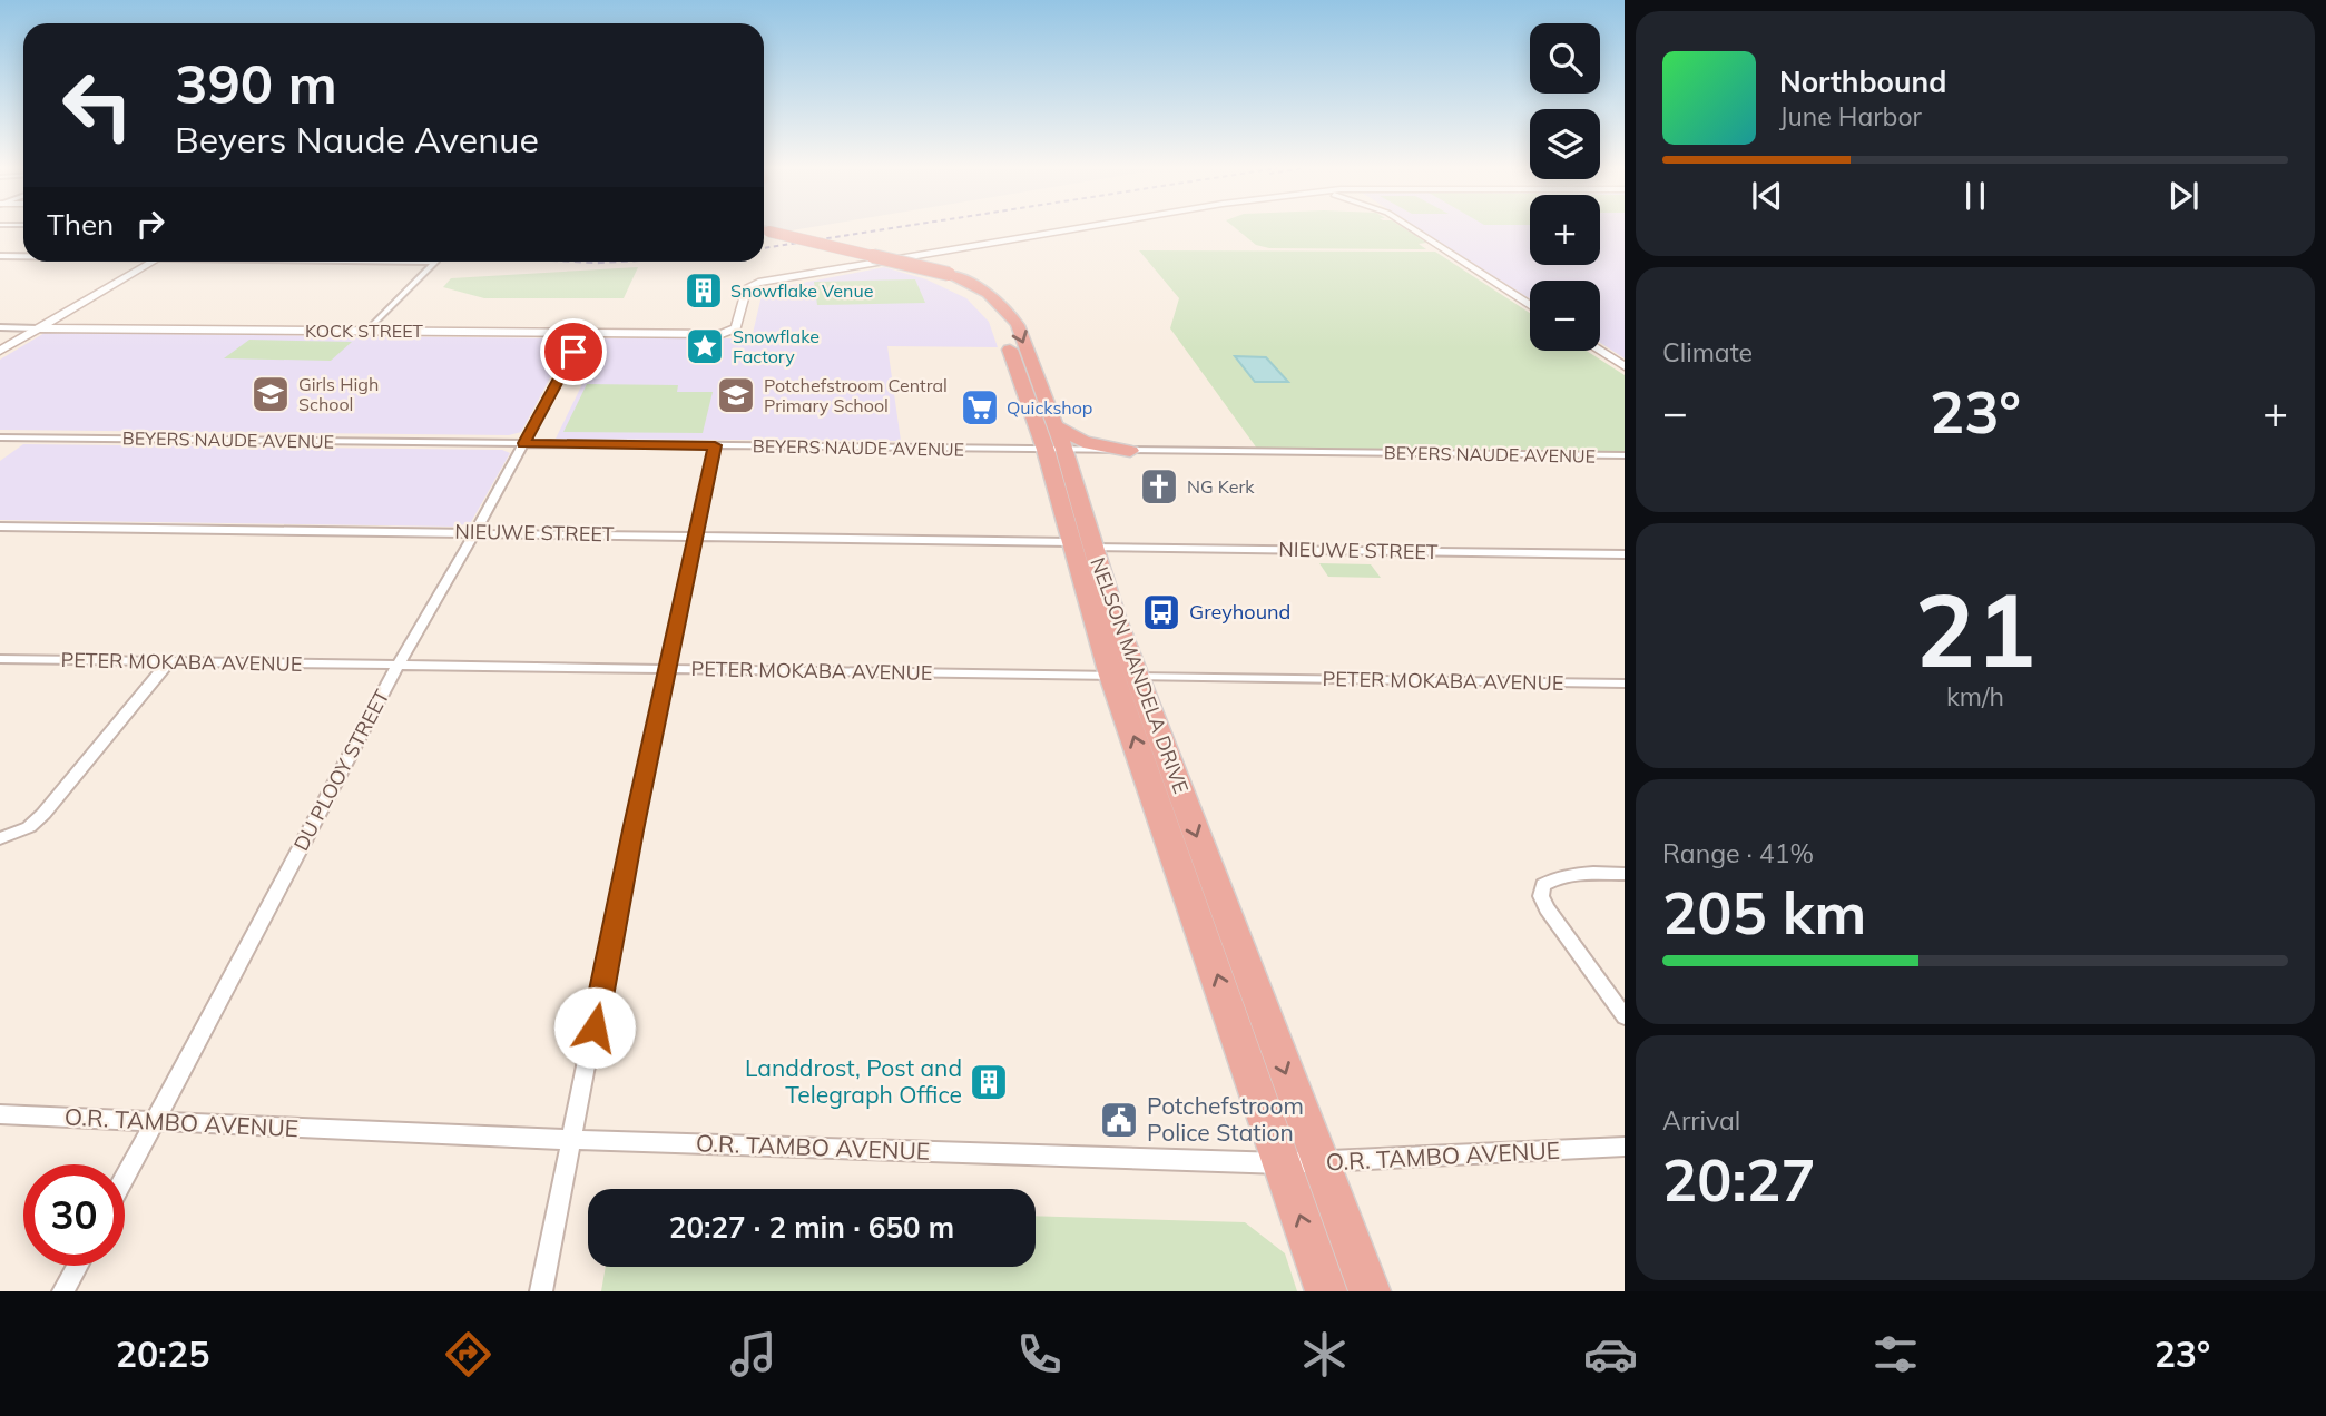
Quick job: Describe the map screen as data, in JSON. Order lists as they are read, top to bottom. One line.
{"streets":{"highway":["NELSON MANDELA DRIVE"],"street":["KOCK STREET","BEYERS NAUDE AVENUE","NIEUWE STREET","PETER MOKABA AVENUE","DU PLOOY STREET","O.R. TAMBO AVENUE"]},"crossings":[["KOCK STREET","DU PLOOY STREET"],["BEYERS NAUDE AVENUE","NELSON MANDELA DRIVE"],["BEYERS NAUDE AVENUE","DU PLOOY STREET"],["NIEUWE STREET","NELSON MANDELA DRIVE"],["NIEUWE STREET","DU PLOOY STREET"],["PETER MOKABA AVENUE","NELSON MANDELA DRIVE"],["PETER MOKABA AVENUE","DU PLOOY STREET"],["NELSON MANDELA DRIVE","O.R. TAMBO AVENUE"],["DU PLOOY STREET","O.R. TAMBO AVENUE"]],"places":{"building":["Snowflake Venue","Landdrost, Post and Telegraph Office"],"place":["Snowflake Factory"],"school or university":["Girls High School","Potchefstroom Central Primary School"],"supermarket":["Quickshop"],"church":["NG Kerk"],"bus stop":["Greyhound"],"public building":["Potchefstroom Police Station"]},"page":{"map_buttons":["+","−"],"turn":["390 m","Beyers Naude Avenue"],"song":["Northbound","June Harbor"],"then":"Then","tile":["Climate",["21","km/h"],["Range · 41%","205 km"],["Arrival","20:27"]],"heat":["−","23°","+"],"limit":"30","trip":"20:27 · 2 min · 650 m","tabs":["20:25","23°"]}}
